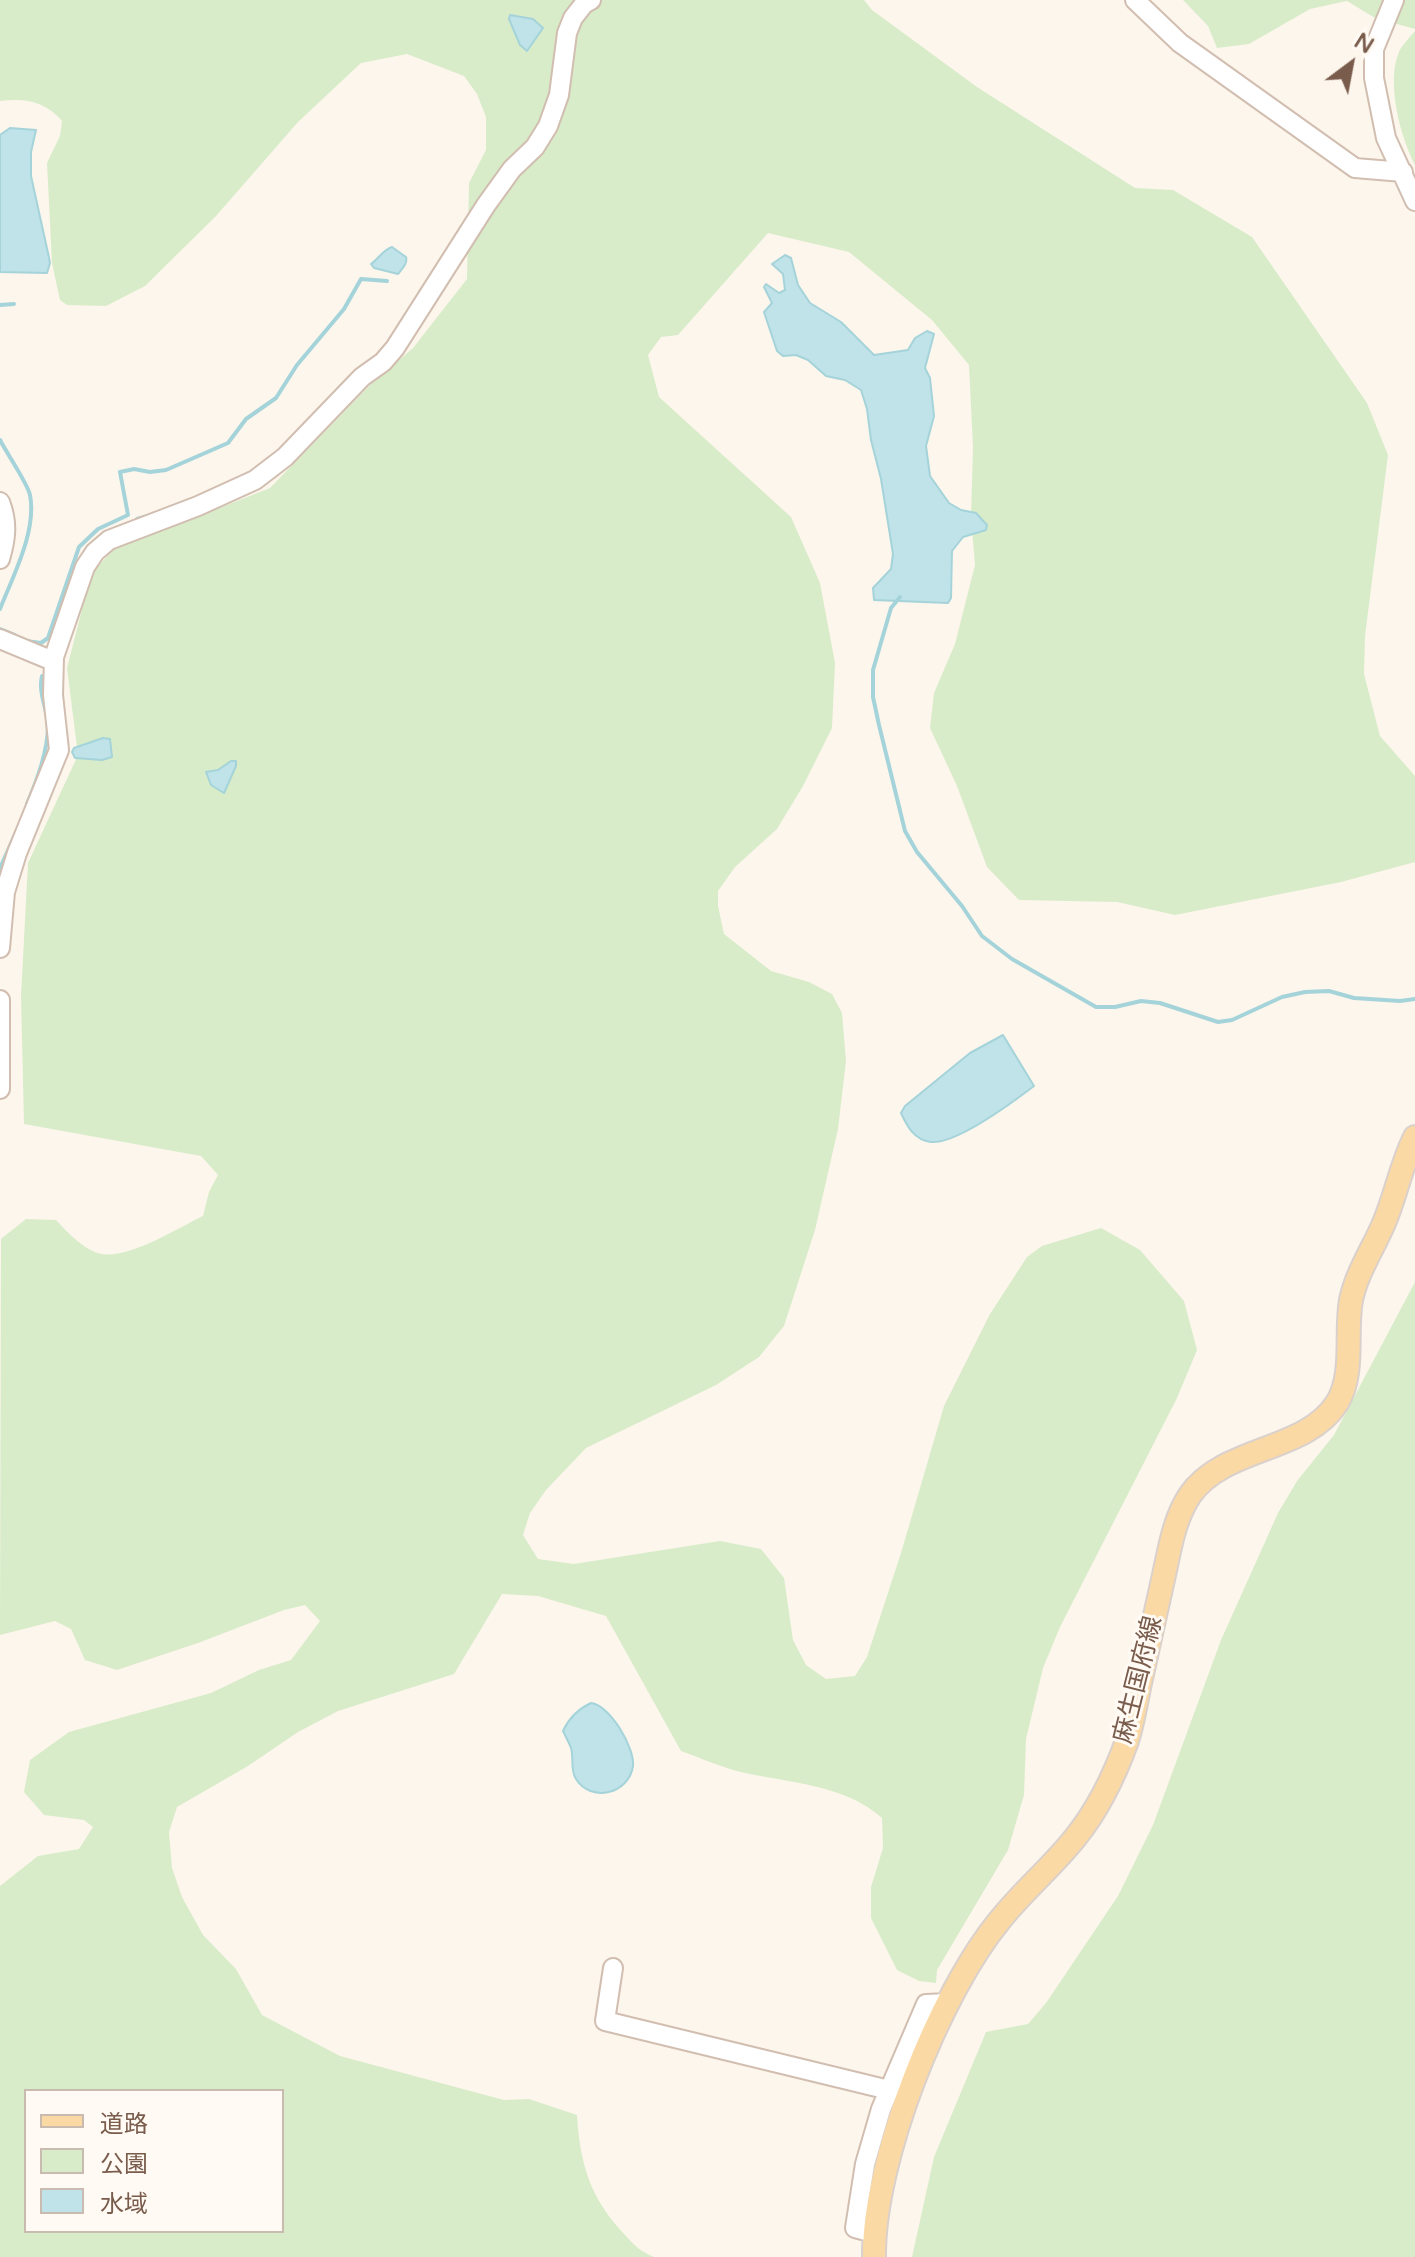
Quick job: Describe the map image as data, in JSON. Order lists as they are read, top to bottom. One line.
{"streets":{"main road":["麻生国府線"]},"legend":["道路","公園","水域"],"north":"top right"}
